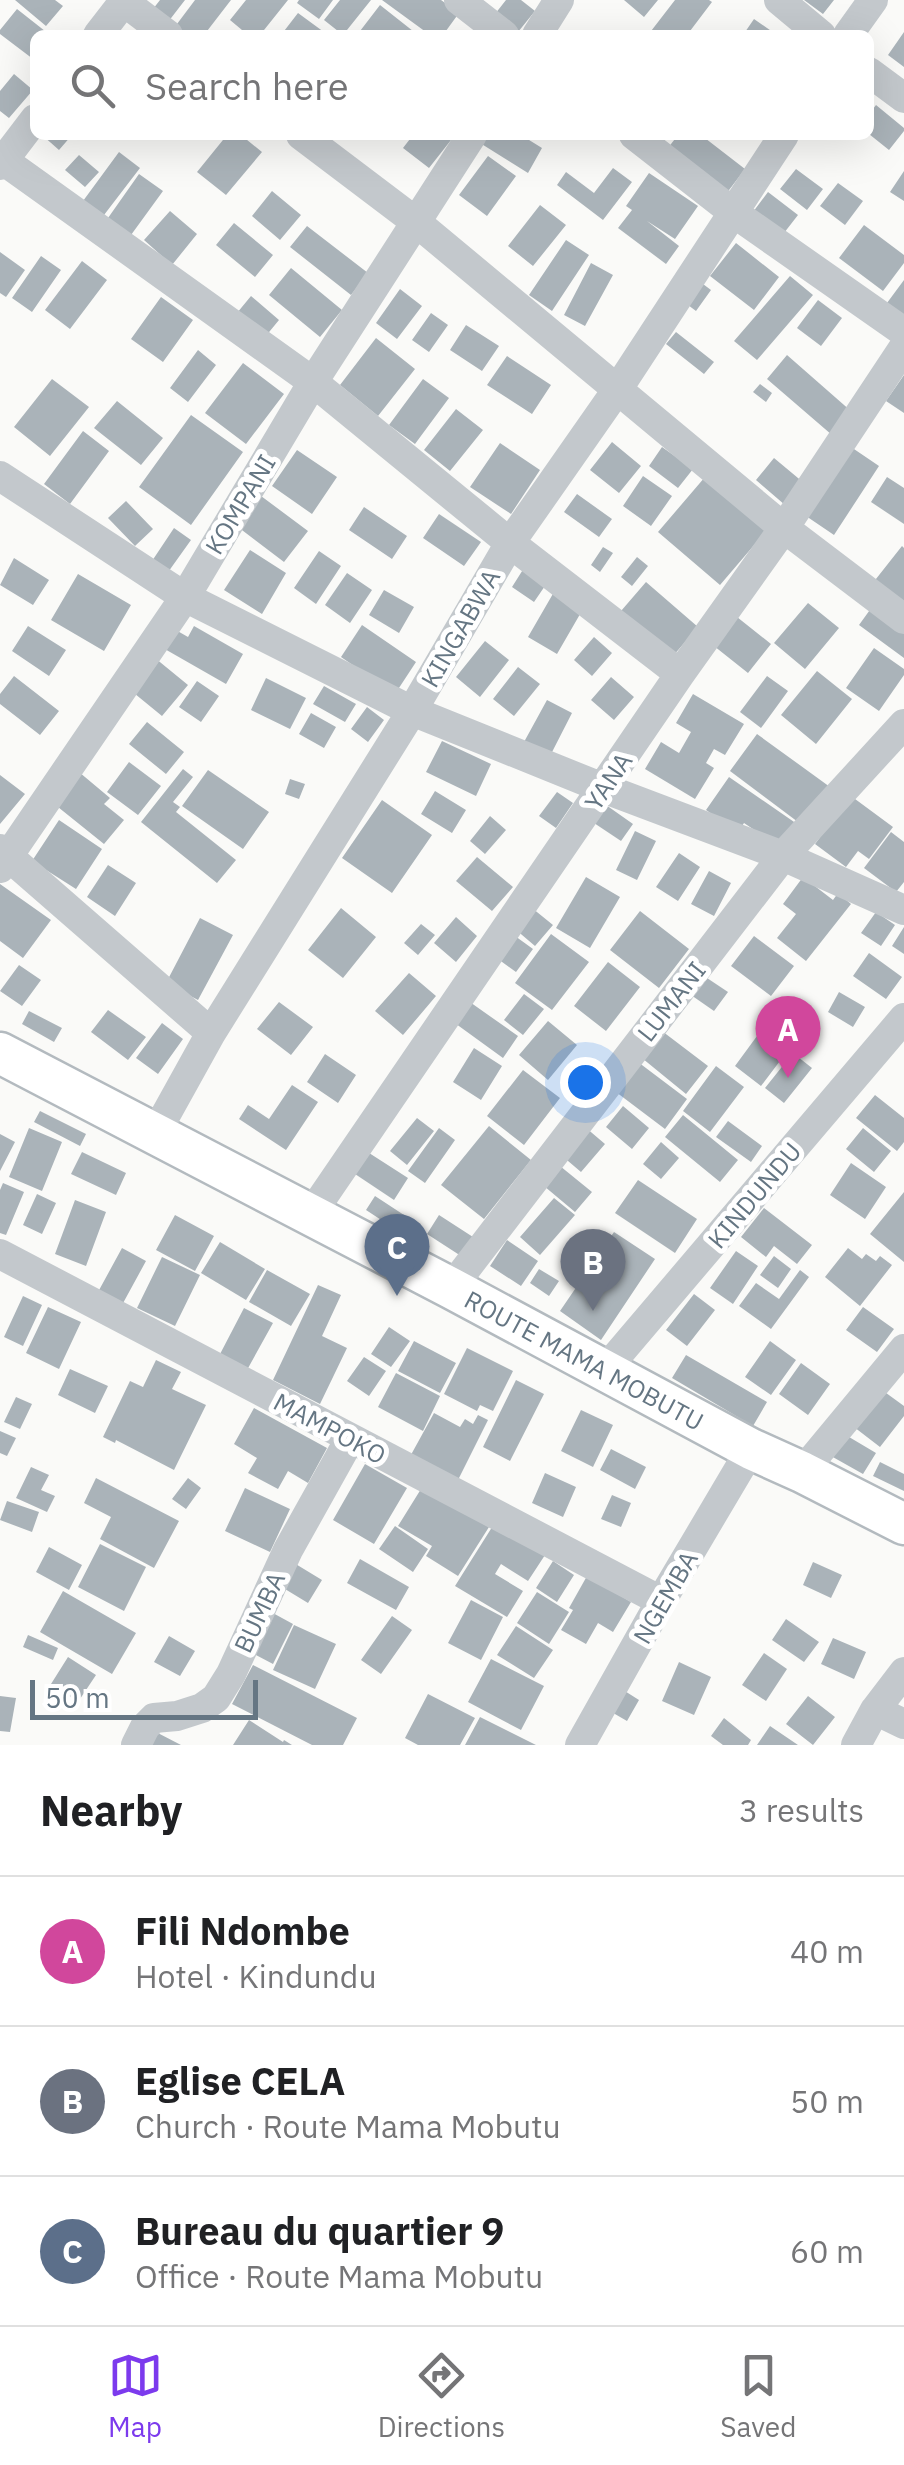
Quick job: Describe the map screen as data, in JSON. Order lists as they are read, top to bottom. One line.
{"streets":{"street":["KOMPANI","KINGABWA","YANA","LUMANI","KINDUNDU","ROUTE MAMA MOBUTU","MAMPOKO","NGEMBA","BUMBA"]},"crossings":[["KINGABWA","ROUTE MAMA MOBUTU"],["YANA","ROUTE MAMA MOBUTU"],["LUMANI","ROUTE MAMA MOBUTU"],["KINDUNDU","ROUTE MAMA MOBUTU"],["ROUTE MAMA MOBUTU","NGEMBA"],["MAMPOKO","NGEMBA"],["MAMPOKO","BUMBA"]],"scale_bar":"50 m","page":{"search":"Search here","pins":["A","C","B"],"scale":"50 m","heading":["Nearby","3 results"],"list":[{"mark":"A","name":"Fili Ndombe","note":"Hotel · Kindundu","value":"40 m"},{"mark":"B","name":"Eglise CELA","note":"Church · Route Mama Mobutu","value":"50 m"},{"mark":"C","name":"Bureau du quartier 9","note":"Office · Route Mama Mobutu","value":"60 m"}],"nav":["Map","Directions","Saved"]}}
